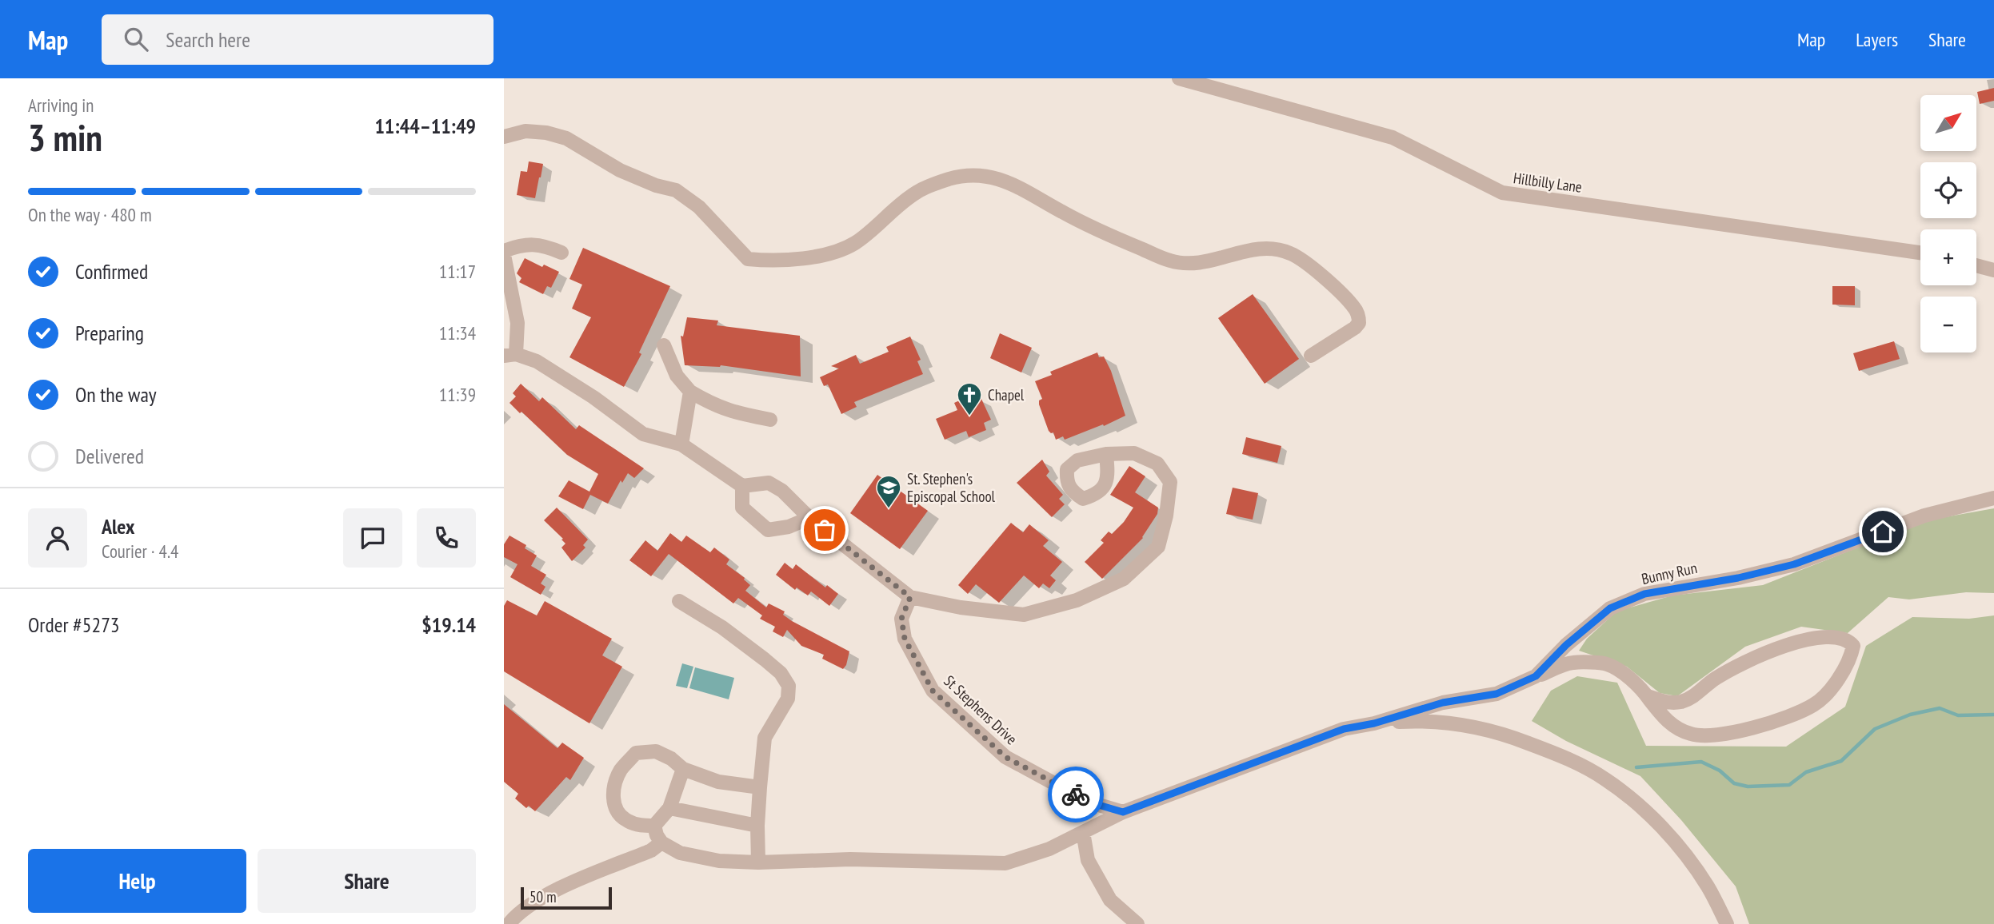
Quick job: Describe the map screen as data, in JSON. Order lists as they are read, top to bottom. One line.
{"streets":{"street":["Hillbilly Lane","Bunny Run","St Stephens Drive"]},"places":{"church":["Chapel"],"school or university":["St. Stephen's Episcopal School"]},"scale_bar":"50 m","north":"top right","page":{"header":"Map","search":"Search here","nav":["Map","Layers","Share"],"heading":["3 min","Arriving in","11:44–11:49"],"panel":["Alex","Courier · 4.4","Order #5273","$19.14"],"map_buttons":["+","−"],"bar":"On the way · 480 m","list":[["Confirmed","11:17"],["Preparing","11:34"],["On the way","11:39"],"Delivered"],"buttons":["Help","Share"],"scale":"50 m"}}
